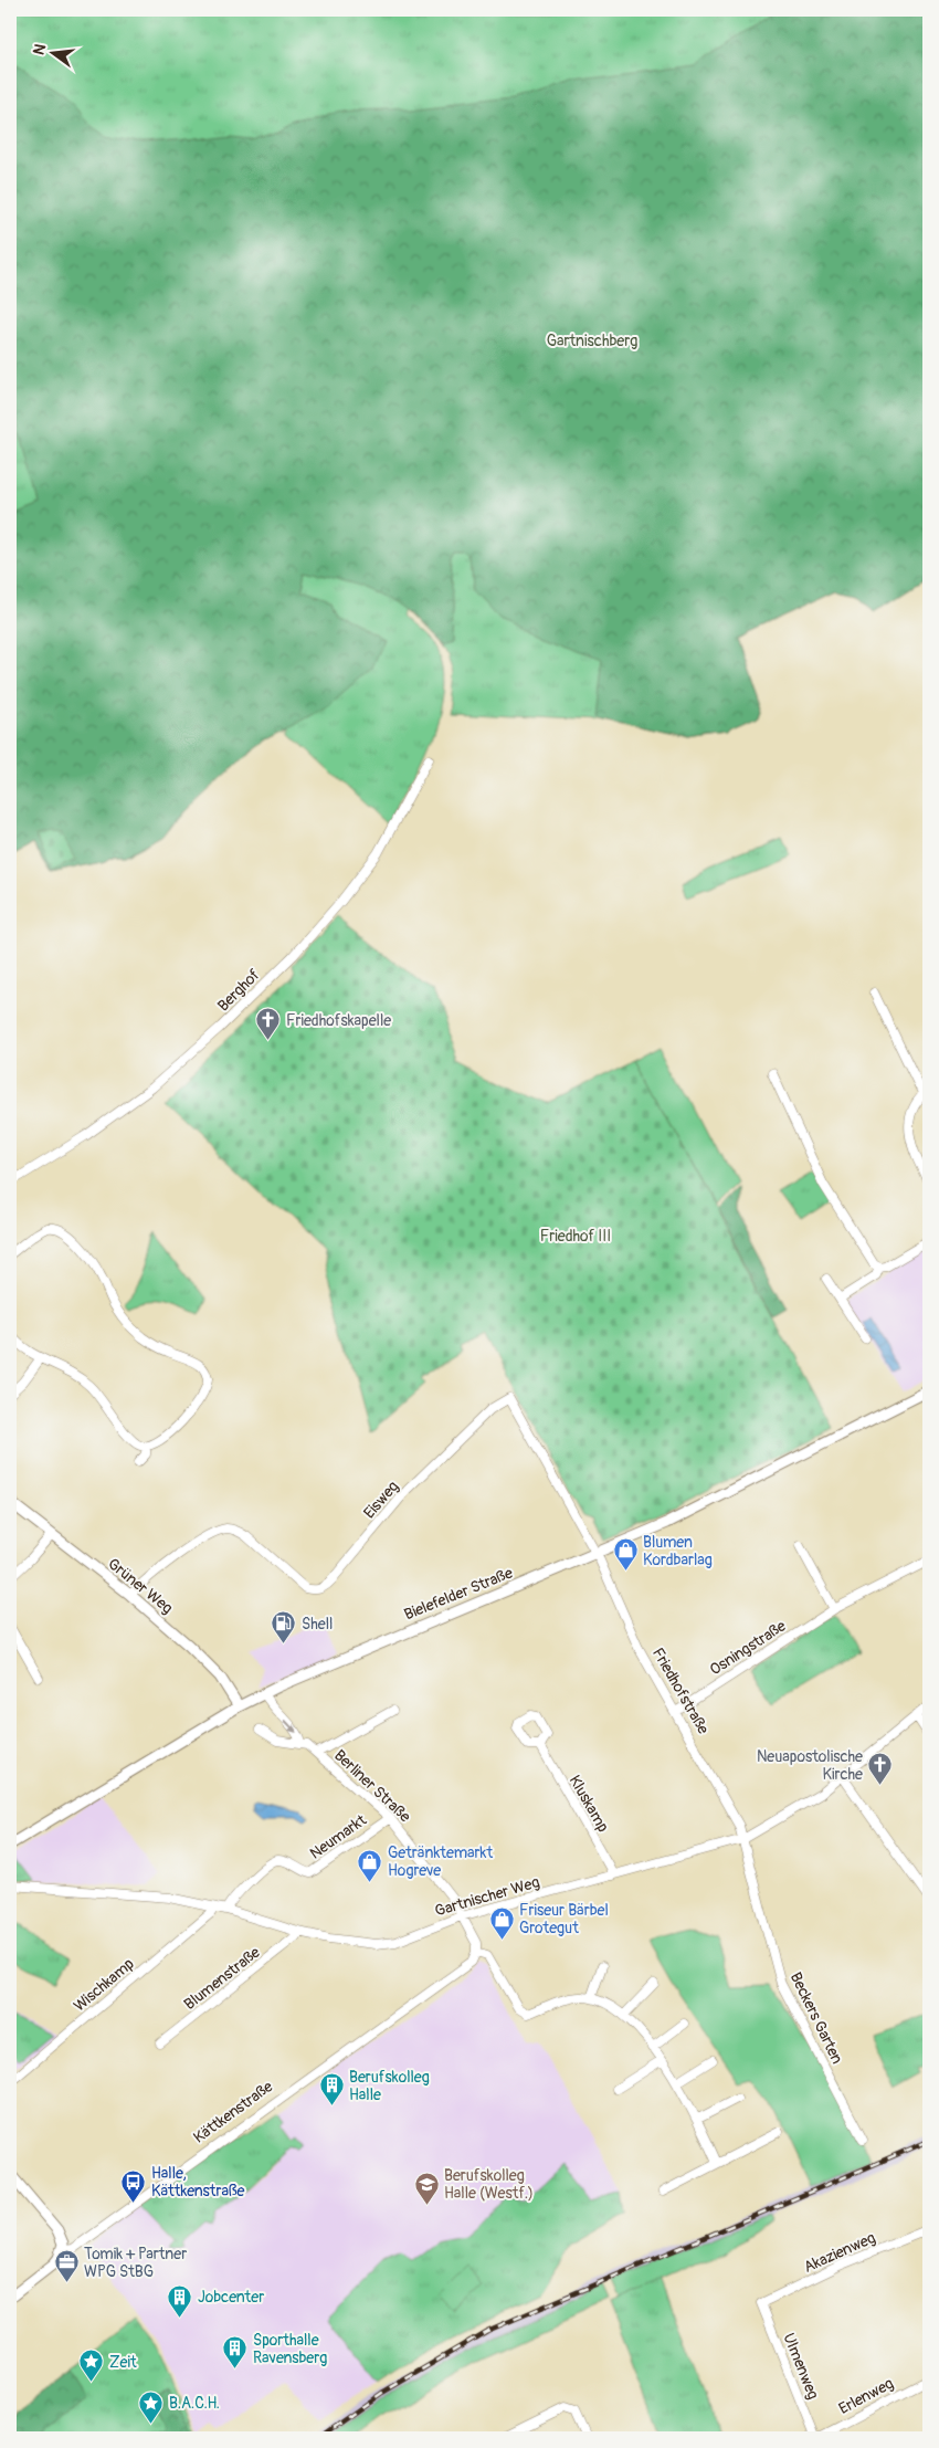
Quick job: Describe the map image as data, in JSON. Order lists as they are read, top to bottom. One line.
{"streets":{"street":["Berghof","Eisweg","Grüner Weg","Bielefelder Straße","Osningstraße","Friedhofstraße","Berliner Straße","Kluskamp","Neumarkt","Gartnischer Weg","Blumenstraße","Wischkamp","Beckers Garten","Kättkenstraße","Akazienweg","Ulmenweg","Erlenweg"]},"crossings":[["Eisweg","Grüner Weg"],["Eisweg","Bielefelder Straße"],["Eisweg","Friedhofstraße"],["Grüner Weg","Bielefelder Straße"],["Bielefelder Straße","Friedhofstraße"],["Bielefelder Straße","Berliner Straße"],["Osningstraße","Friedhofstraße"],["Friedhofstraße","Gartnischer Weg"],["Friedhofstraße","Beckers Garten"],["Berliner Straße","Neumarkt"],["Berliner Straße","Gartnischer Weg"],["Berliner Straße","Kättkenstraße"],["Kluskamp","Gartnischer Weg"],["Neumarkt","Gartnischer Weg"],["Gartnischer Weg","Blumenstraße"],["Gartnischer Weg","Wischkamp"],["Gartnischer Weg","Beckers Garten"],["Akazienweg","Ulmenweg"],["Ulmenweg","Erlenweg"]],"parks":["Gartnischberg","Friedhof III"],"places":{"church":["Friedhofskapelle","Neuapostolische Kirche"],"shop":["Blumen Kordbarlag","Getränktemarkt Hogreve","Friseur Bärbel Grotegut"],"fuel station":["Shell"],"building":["Berufskolleg Halle","Jobcenter","Sporthalle Ravensberg"],"bus stop":["Halle, Kättkenstraße"],"school or university":["Berufskolleg Halle (Westf.)"],"office":["Tomik + Partner WPG StBG"],"place":["Zeit","B.A.C.H."]},"north":"left"}
